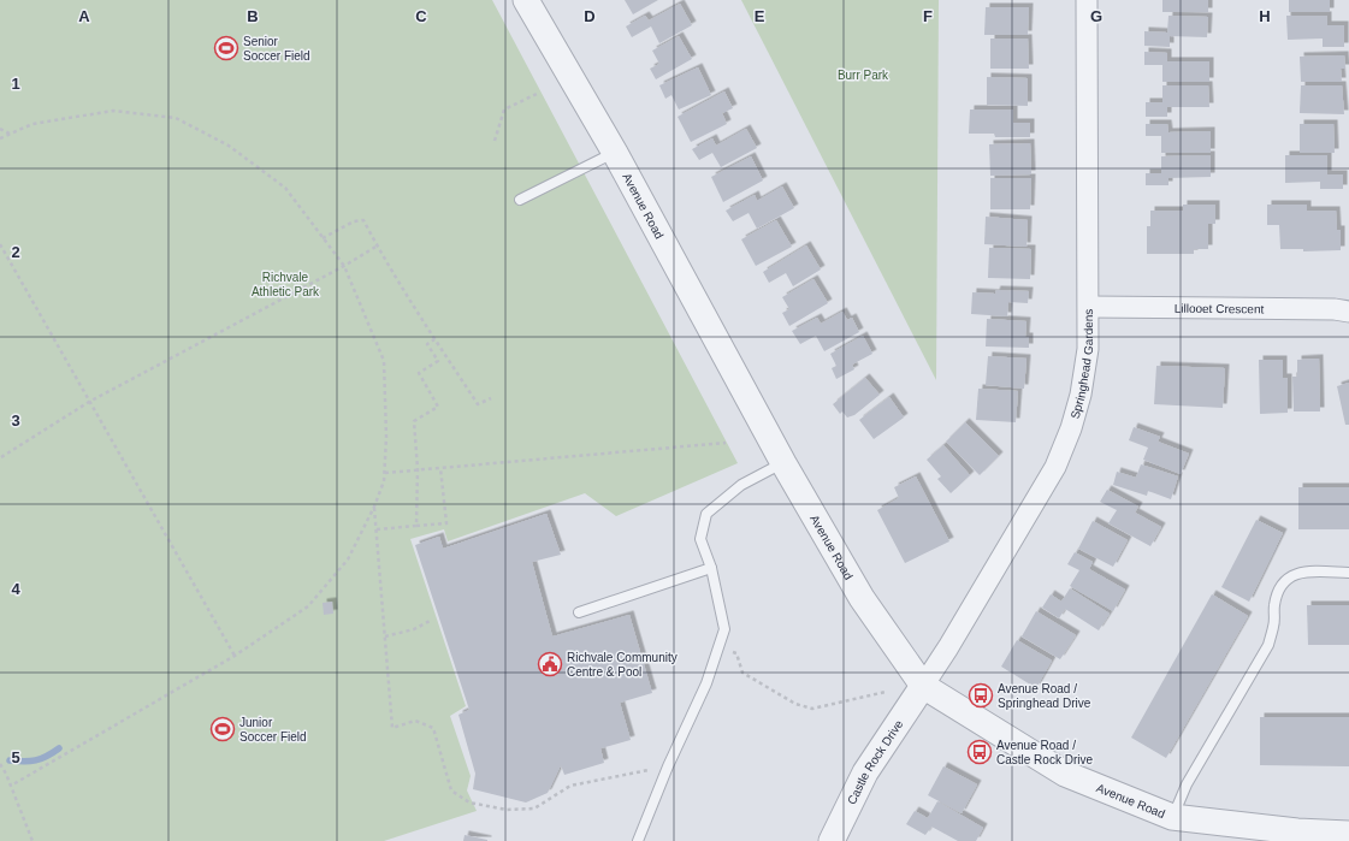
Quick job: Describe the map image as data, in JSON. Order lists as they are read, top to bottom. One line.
{"streets":{"street":["Avenue Road","Lillooet Crescent","Springhead Gardens","Castle Rock Drive"]},"crossings":[["Avenue Road","Springhead Gardens"],["Avenue Road","Castle Rock Drive"],["Lillooet Crescent","Springhead Gardens"],["Springhead Gardens","Castle Rock Drive"]],"parks":["Burr Park","Richvale Athletic Park"],"places":{"sports":["Senior Soccer Field","Junior Soccer Field"],"public building":["Richvale Community Centre & Pool"],"bus stop":["Avenue Road / Springhead Drive","Avenue Road / Castle Rock Drive"]},"grid":{"columns":["A","B","C","D","E","F","G","H"],"rows":["1","2","3","4","5"]}}
